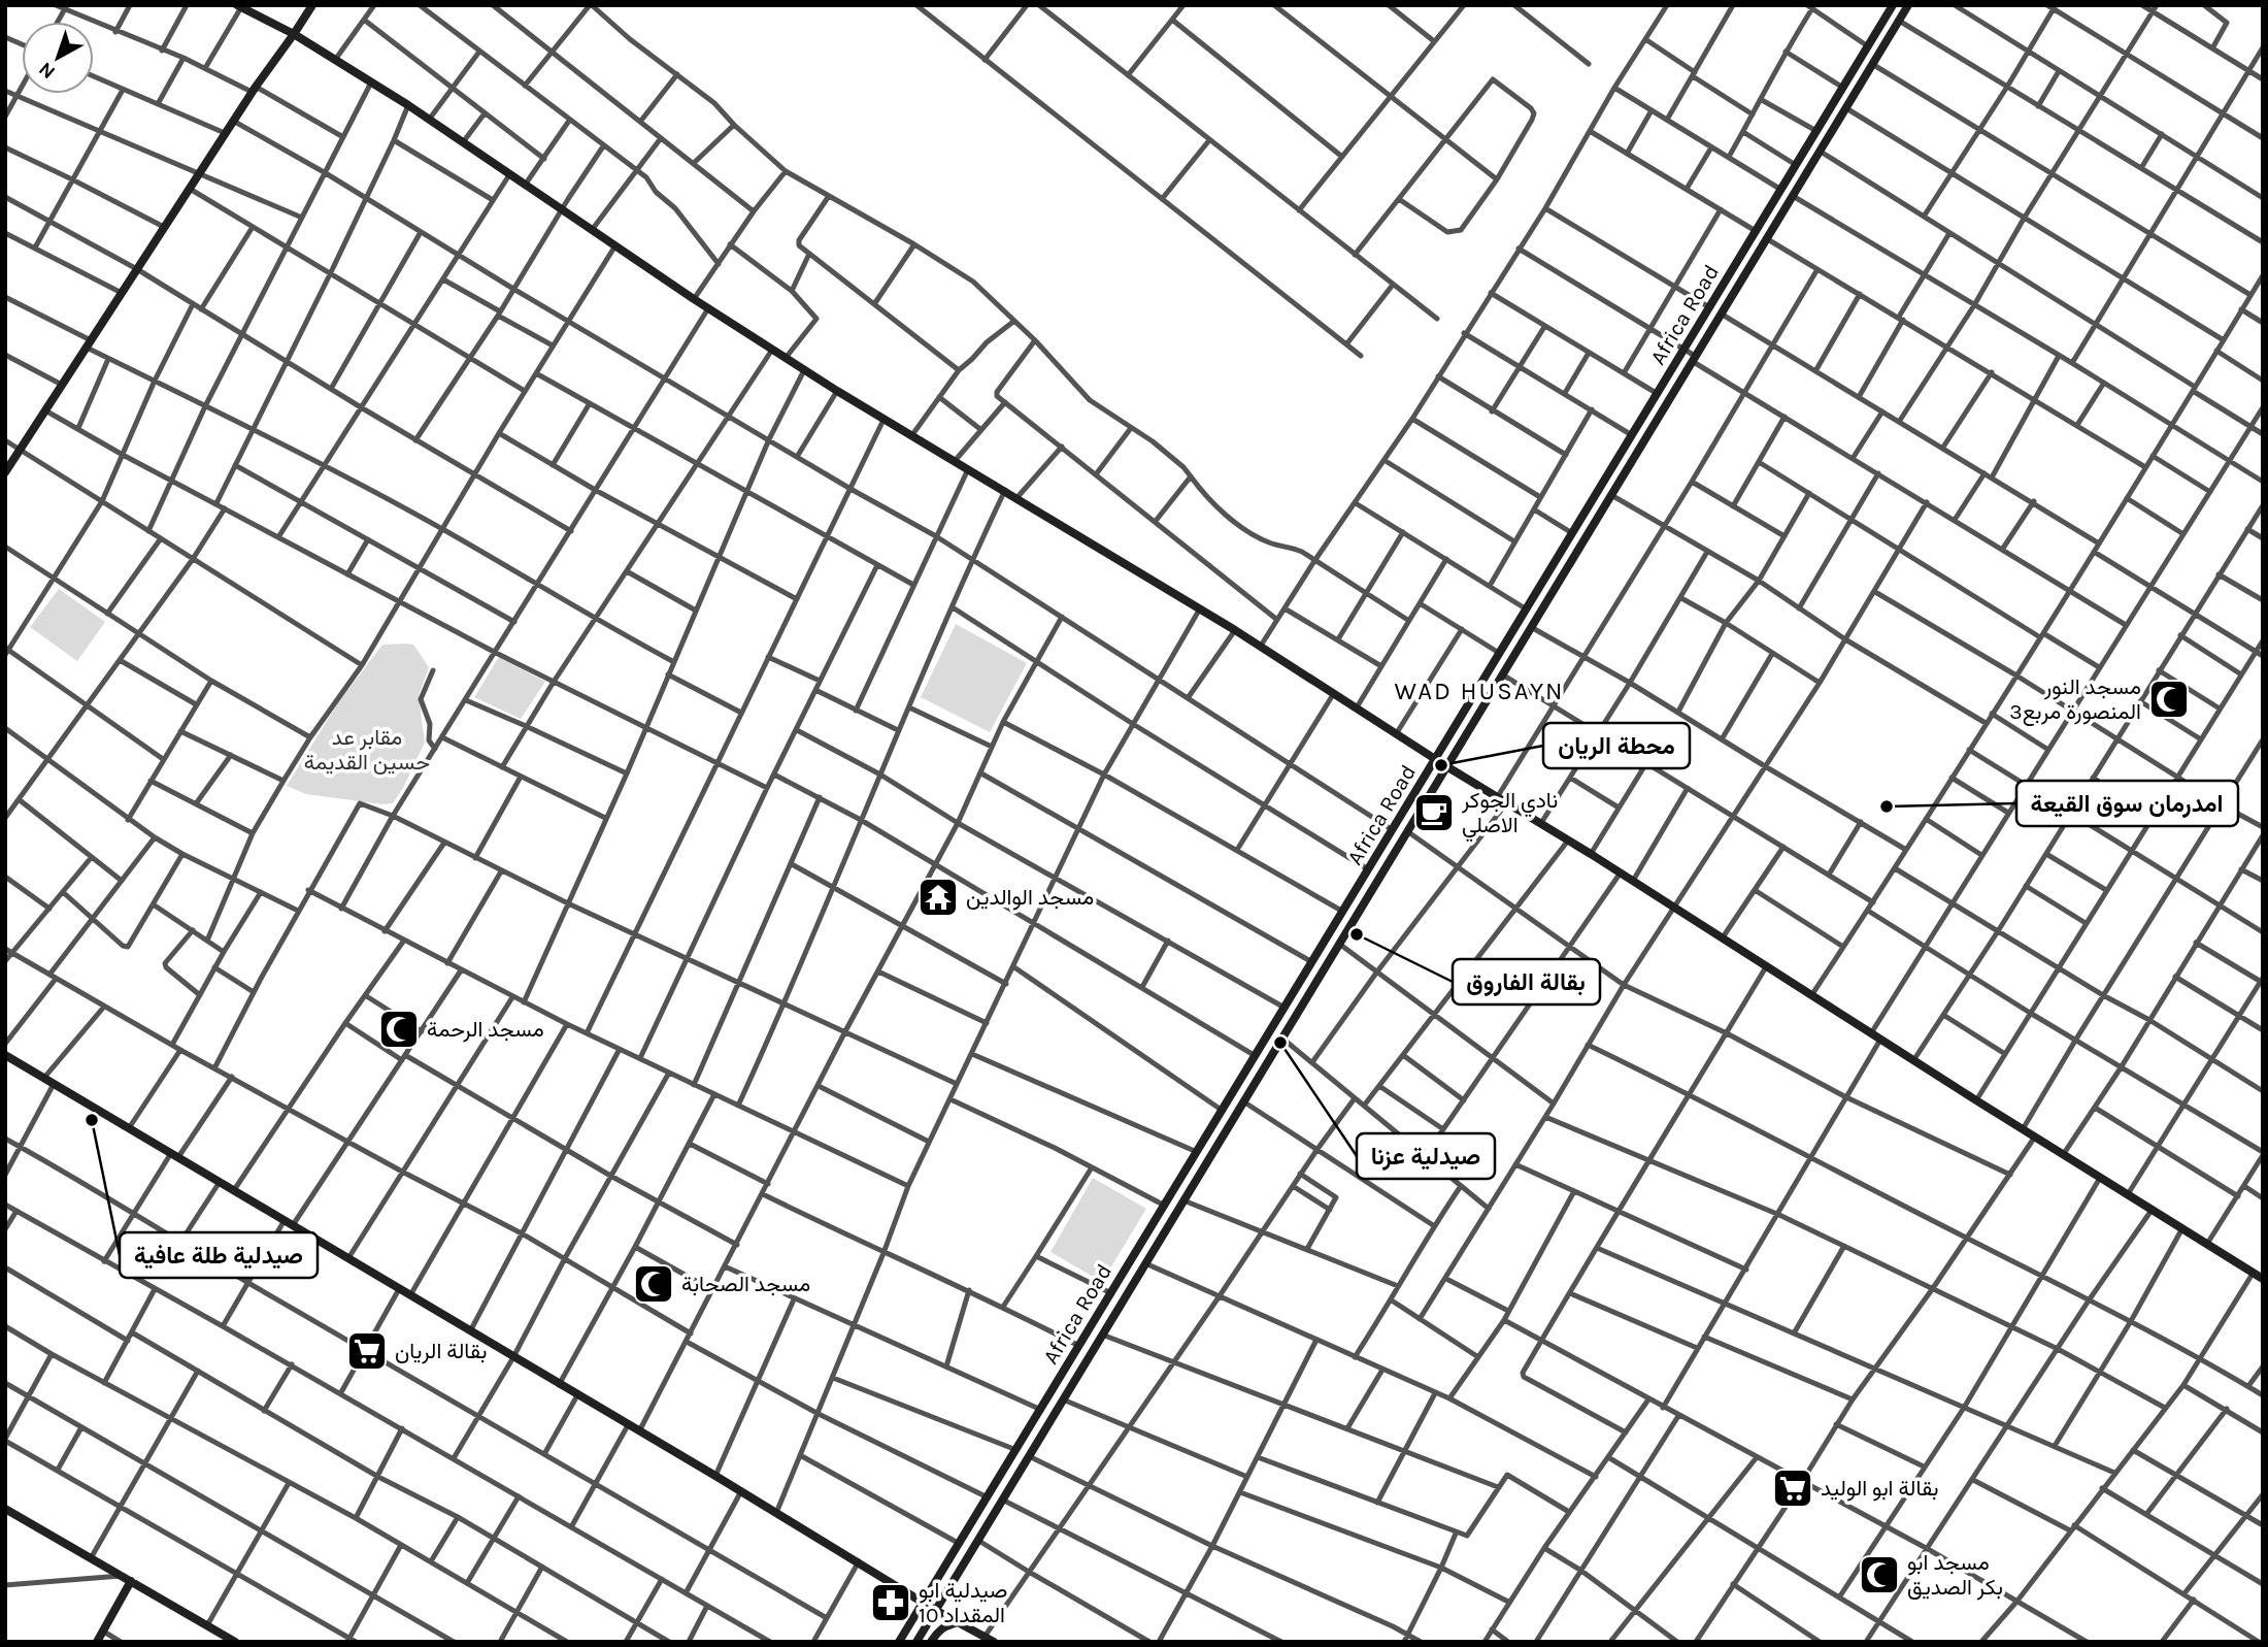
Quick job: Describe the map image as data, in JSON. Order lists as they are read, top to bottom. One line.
{"streets":{"street":["Africa Road"]},"districts":["WAD HUSAYN"],"parks":["مقابر عد حسين القديمة"],"places":{"mosque":["مسجد النور المنصورة مربع3","مسجد الرحمة","مسجد الصحابة","مسجد ابو بكر الصديق"],"other":["محطة الريان","امدرمان سوق القيعة","بقالة الفاروق","صيدلية عزنا","صيدلية طلة عافية"],"cafe":["نادي الجوكر الاصلي"],"temple":["مسجد الوالدين"],"supermarket":["بقالة الريان","بقالة ابو الوليد"],"pharmacy":["صيدلية ابو المقداد 10"]},"north":"bottom left"}
